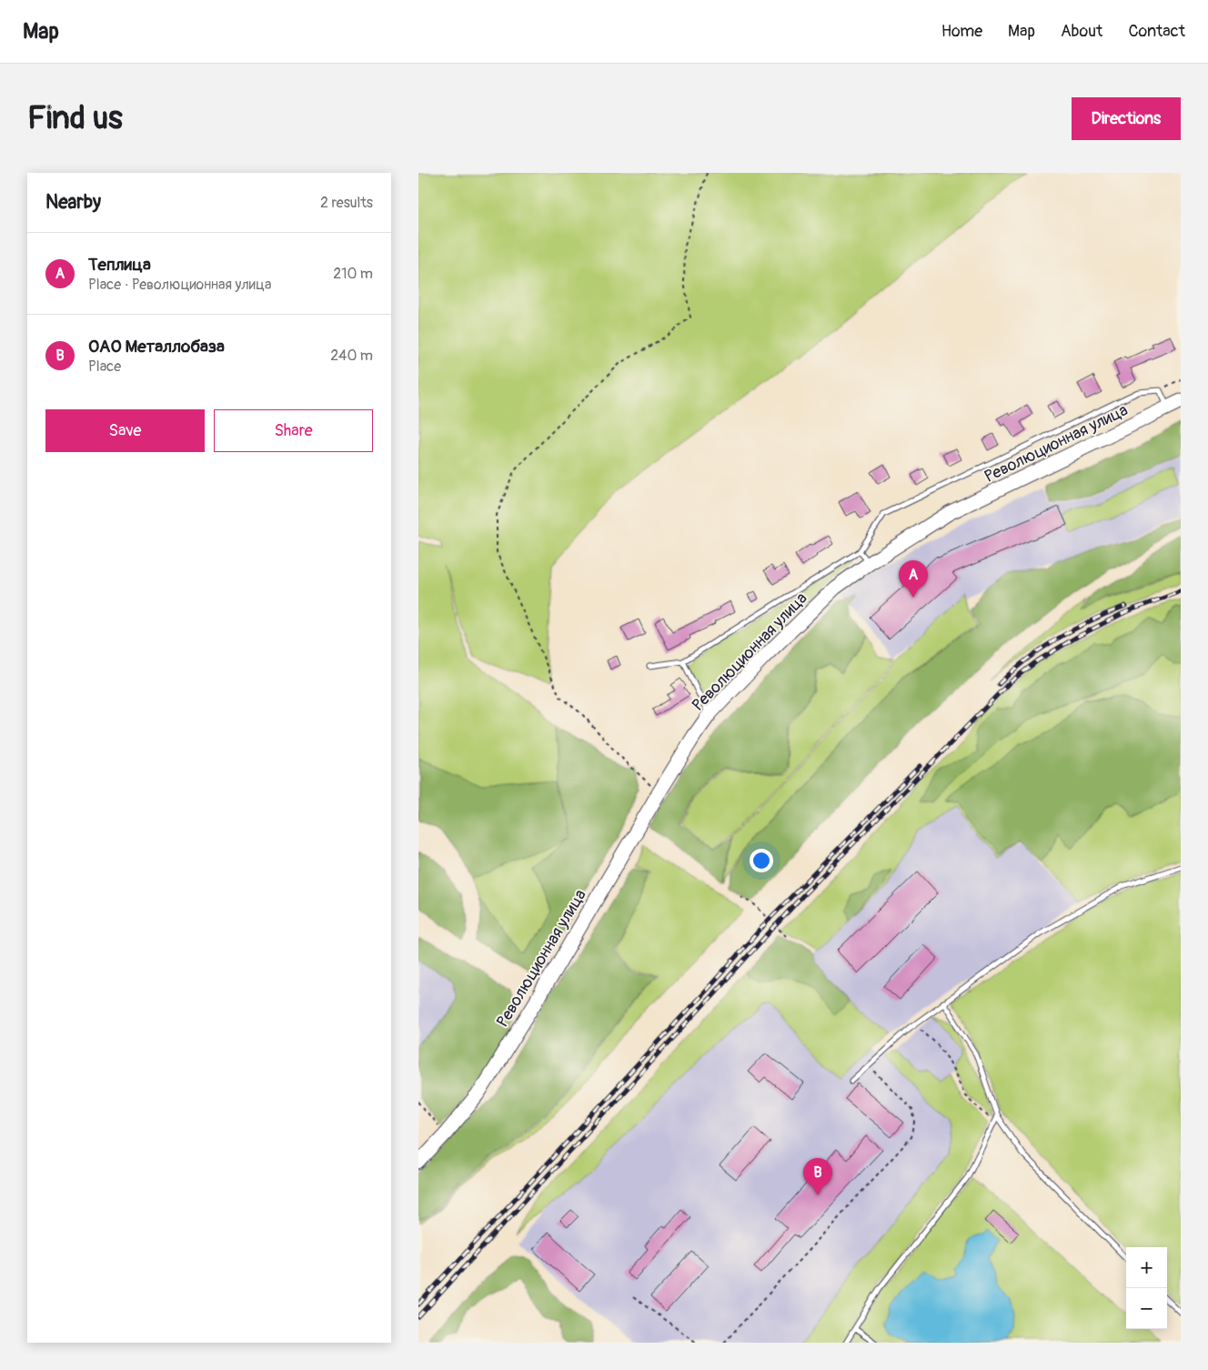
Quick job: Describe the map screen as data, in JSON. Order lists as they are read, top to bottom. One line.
{"streets":{"street":["Революционная улица"]},"page":{"header":"Map","nav":["Home","Map","About","Contact"],"buttons":["Directions",["Save","Share"]],"title":"Find us","heading":["Nearby","2 results"],"list":[{"mark":"A","name":"Теплица","note":"Place · Революционная улица","value":"210 m"},{"mark":"B","name":"ОАО Металлобаза","note":"Place","value":"240 m"}],"pins":["A","B"],"map_buttons":["+","−"]}}
